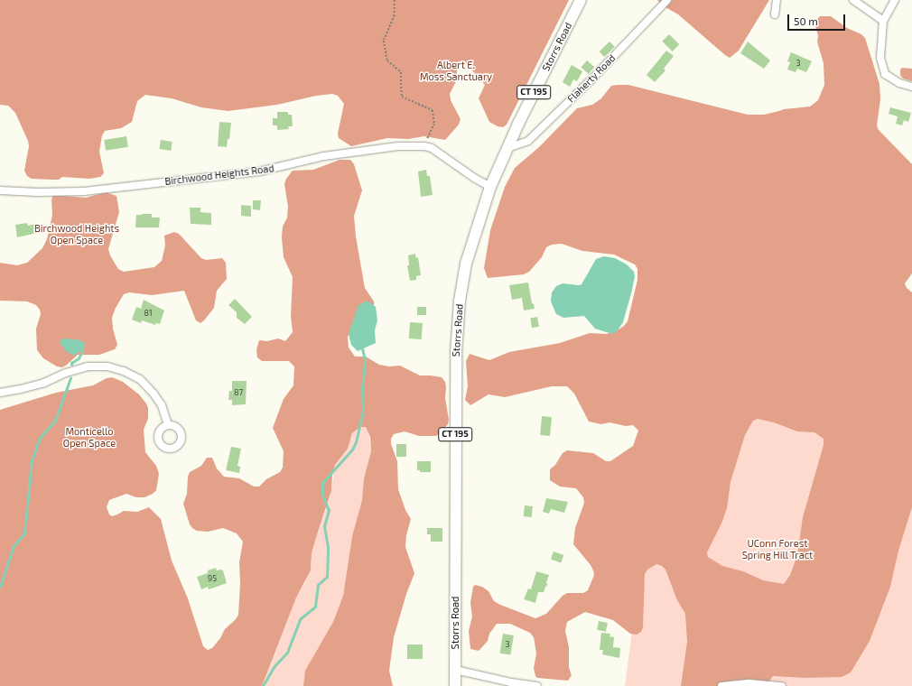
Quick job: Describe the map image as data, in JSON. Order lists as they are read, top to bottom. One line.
{"streets":{"main road":["Storrs Road","CT 195"],"street":["Flaherty Road","Birchwood Heights Road"]},"crossings":[["Storrs Road","Flaherty Road"],["Storrs Road","Birchwood Heights Road"]],"parks":["Albert E. Moss Sanctuary","Birchwood Heights Open Space","Monticello Open Space","UConn Forest Spring Hill Tract"],"house_numbers":["3","81","87","95","3"],"scale_bar":"50 m"}
